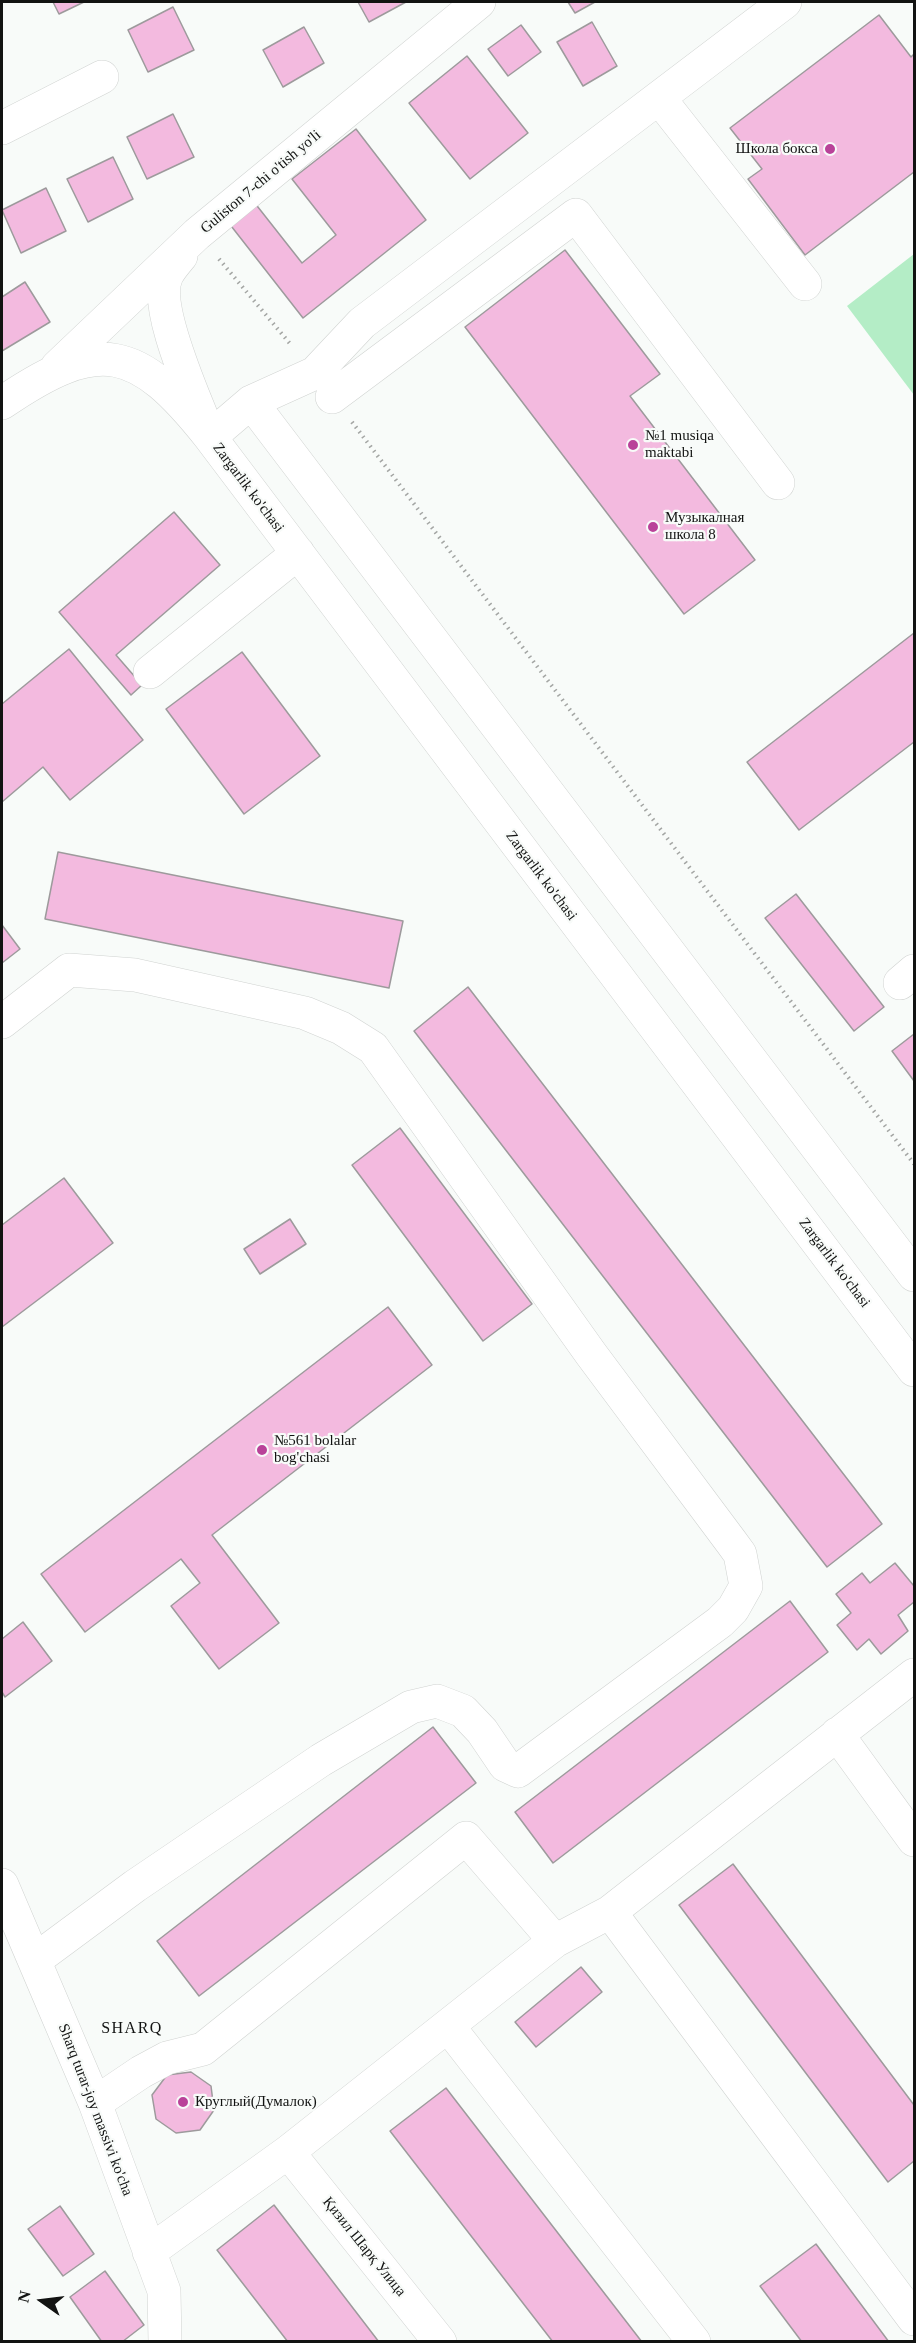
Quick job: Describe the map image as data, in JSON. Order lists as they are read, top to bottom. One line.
{"streets":{"street":["Guliston 7-chi o'tish yo'li","Zargarlik ko'chasi","Sharq turar-joy massivi ko'cha","Қизил Шарқ Улица"]},"crossings":[["Guliston 7-chi o'tish yo'li","Zargarlik ko'chasi"]],"districts":["SHARQ"],"places":["Школа бокса","№1 musiqa maktabi","Музыкалная школа 8","№561 bolalar bog'chasi","Круглый(Думалок)"],"north":"left"}
